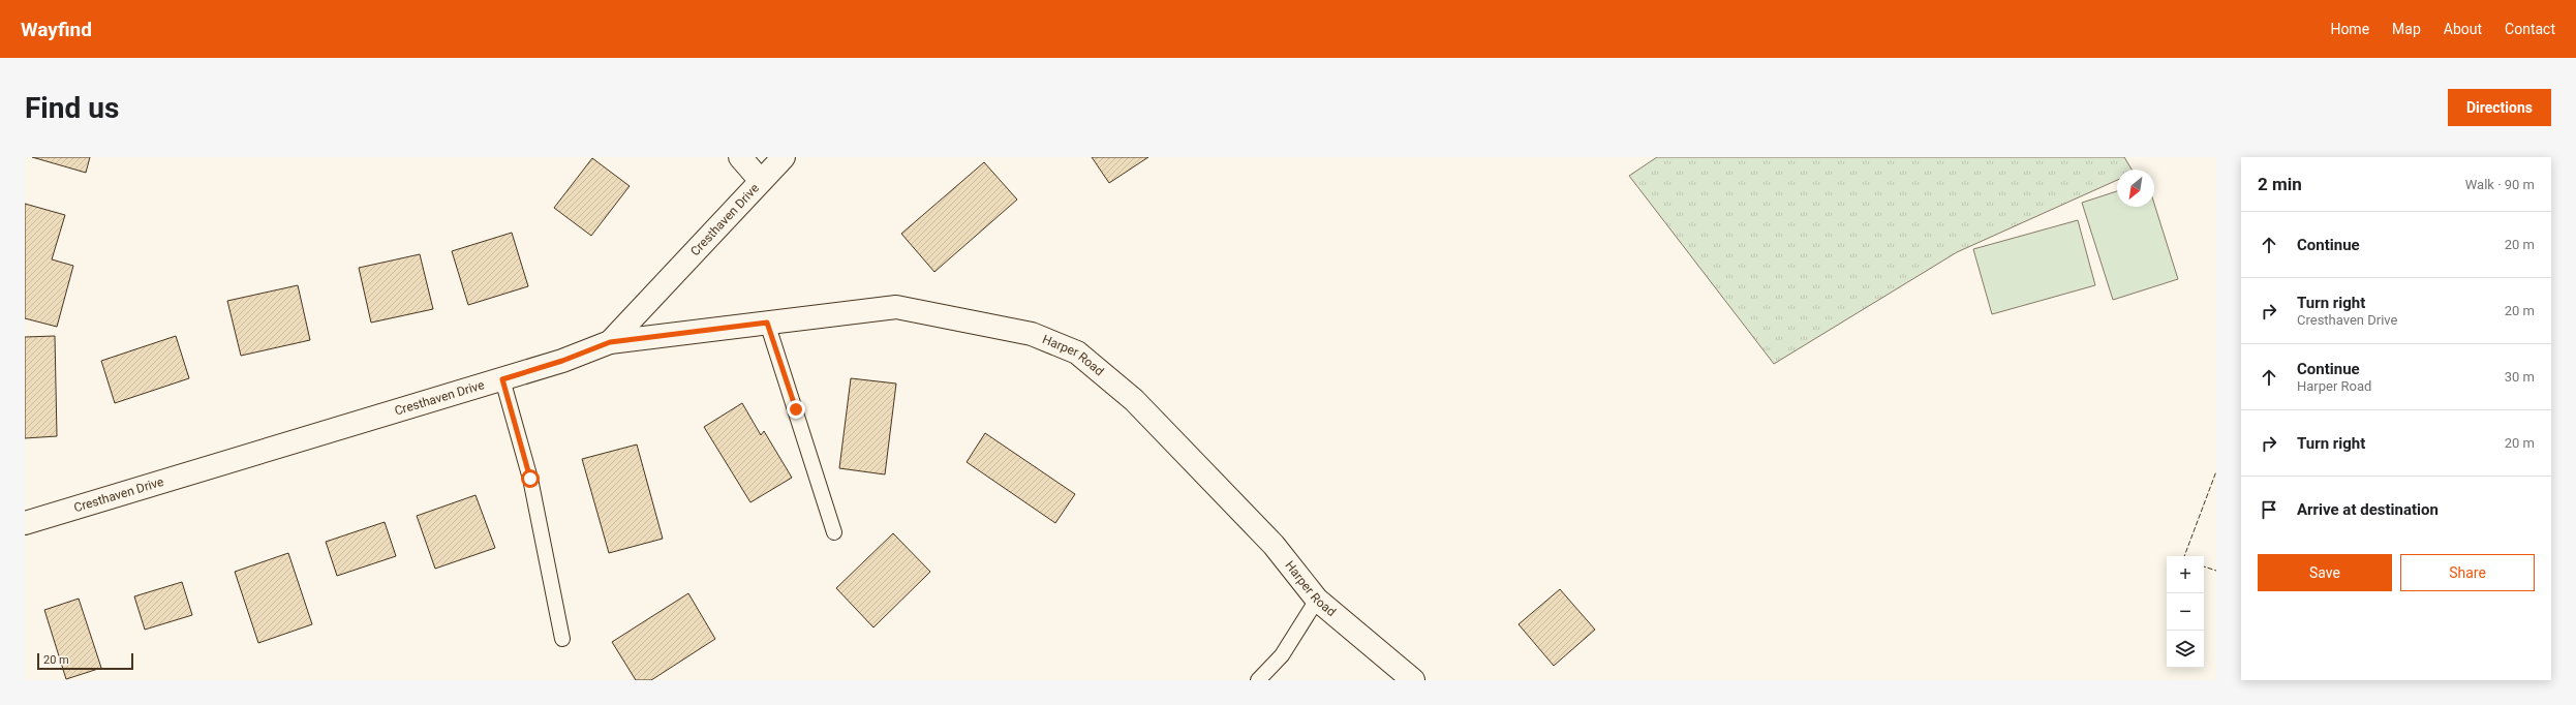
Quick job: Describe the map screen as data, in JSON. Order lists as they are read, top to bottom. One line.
{"streets":{"street":["Cresthaven Drive","Harper Road"]},"crossings":[["Cresthaven Drive","Harper Road"]],"scale_bar":"20 m","north":"bottom left","page":{"header":"Wayfind","nav":["Home","Map","About","Contact"],"buttons":["Directions",["Save","Share"]],"title":"Find us","heading":["2 min","Walk · 90 m"],"list":[["Continue","20 m"],["Turn right","Cresthaven Drive","20 m"],["Continue","Harper Road","30 m"],["Turn right","20 m"],"Arrive at destination"],"map_buttons":["+","−"],"scale":"20 m"}}
